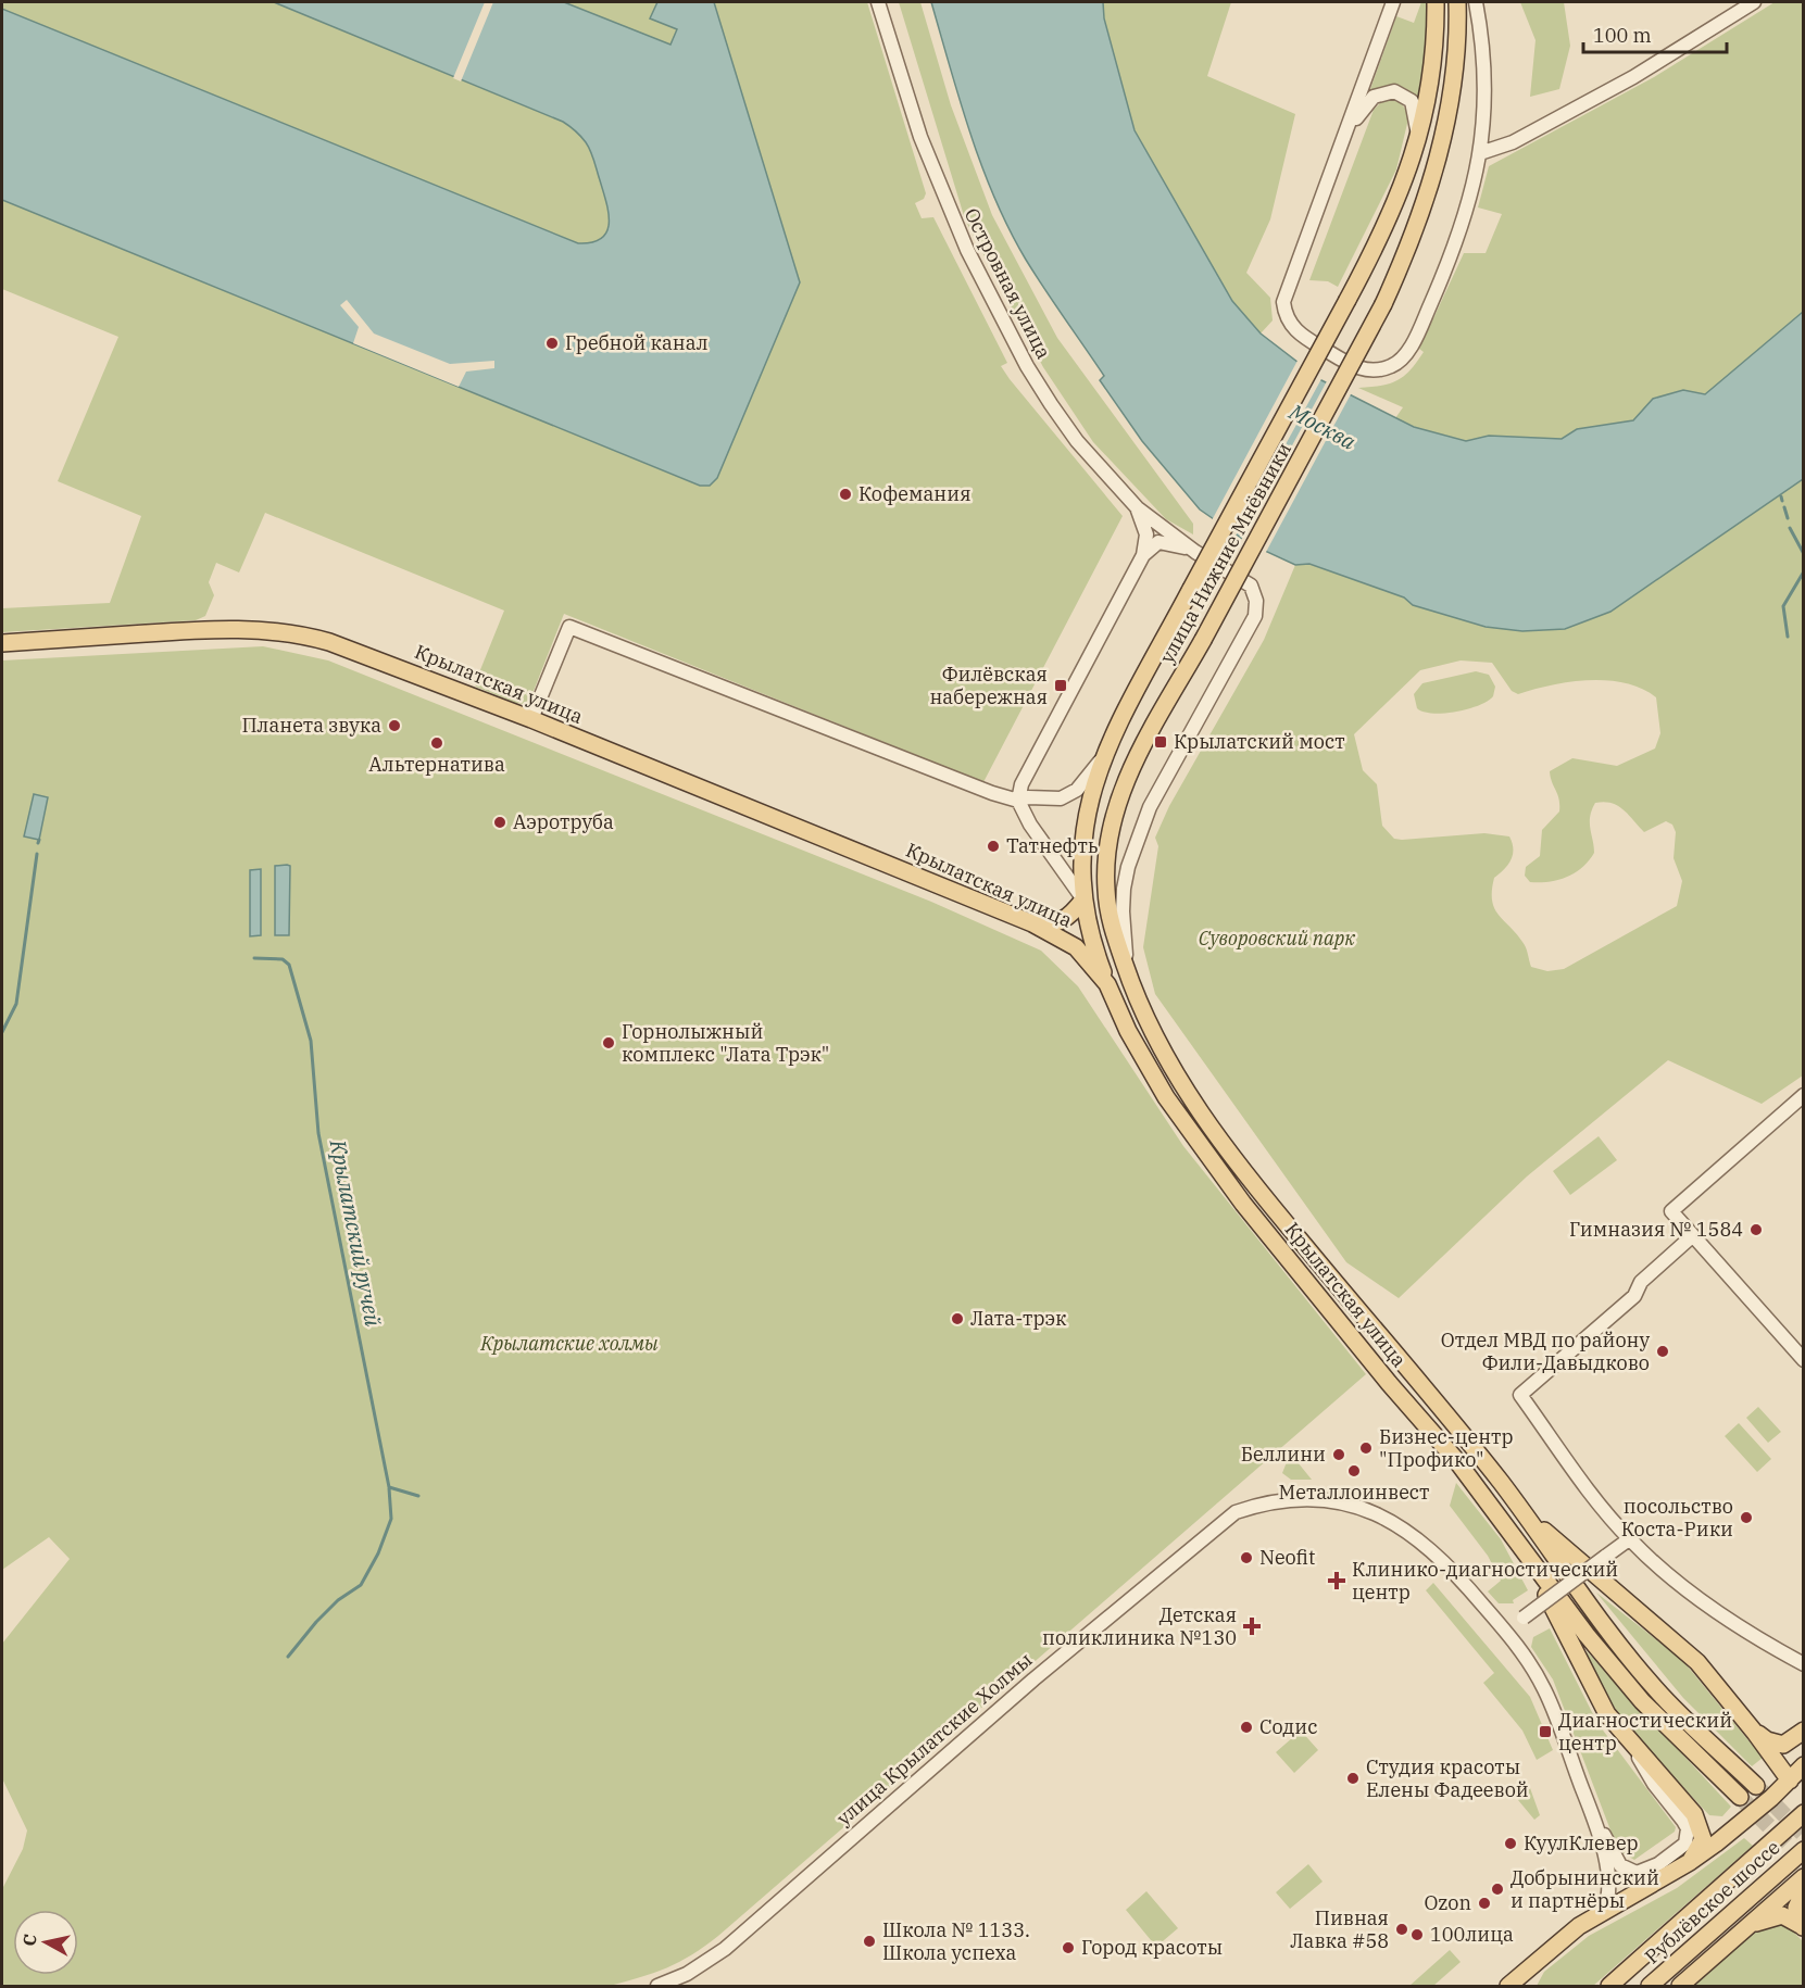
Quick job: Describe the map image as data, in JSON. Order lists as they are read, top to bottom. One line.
{"streets":{"main road":["улица Нижние Мнёвники","Крылатская улица","Рублёвское шоссе"],"street":["Островная улица","улица Крылатские Холмы"]},"crossings":[["улица Нижние Мнёвники","Крылатская улица"]],"water":["Москва","Крылатский ручей"],"parks":["Суворовский парк","Крылатские холмы"],"places":{"other":["Гребной канал","Кофемания","Планета звука","Альтернатива","Аэротруба","Татнефть","Горнолыжный комплекс \"Лата Трэк\"","Гимназия № 1584","Лата-трэк","Отдел МВД по району Фили-Давыдково","Бизнес-центр \"Профико\"","Беллини","Металлоинвест","посольство Коста-Рики","Neofit","Содис","Студия красоты Елены Фадеевой","КуулКлевер","Добрынинский и партнёры","Ozon","Пивная Лавка #58","100лица","Школа № 1133. Школа успеха","Город красоты"],"transit":["Филёвская набережная","Крылатский мост","Диагностический центр"],"health":["Клинико-диагностический центр","Детская поликлиника №130"]},"scale_bar":"100 m","north":"left"}
